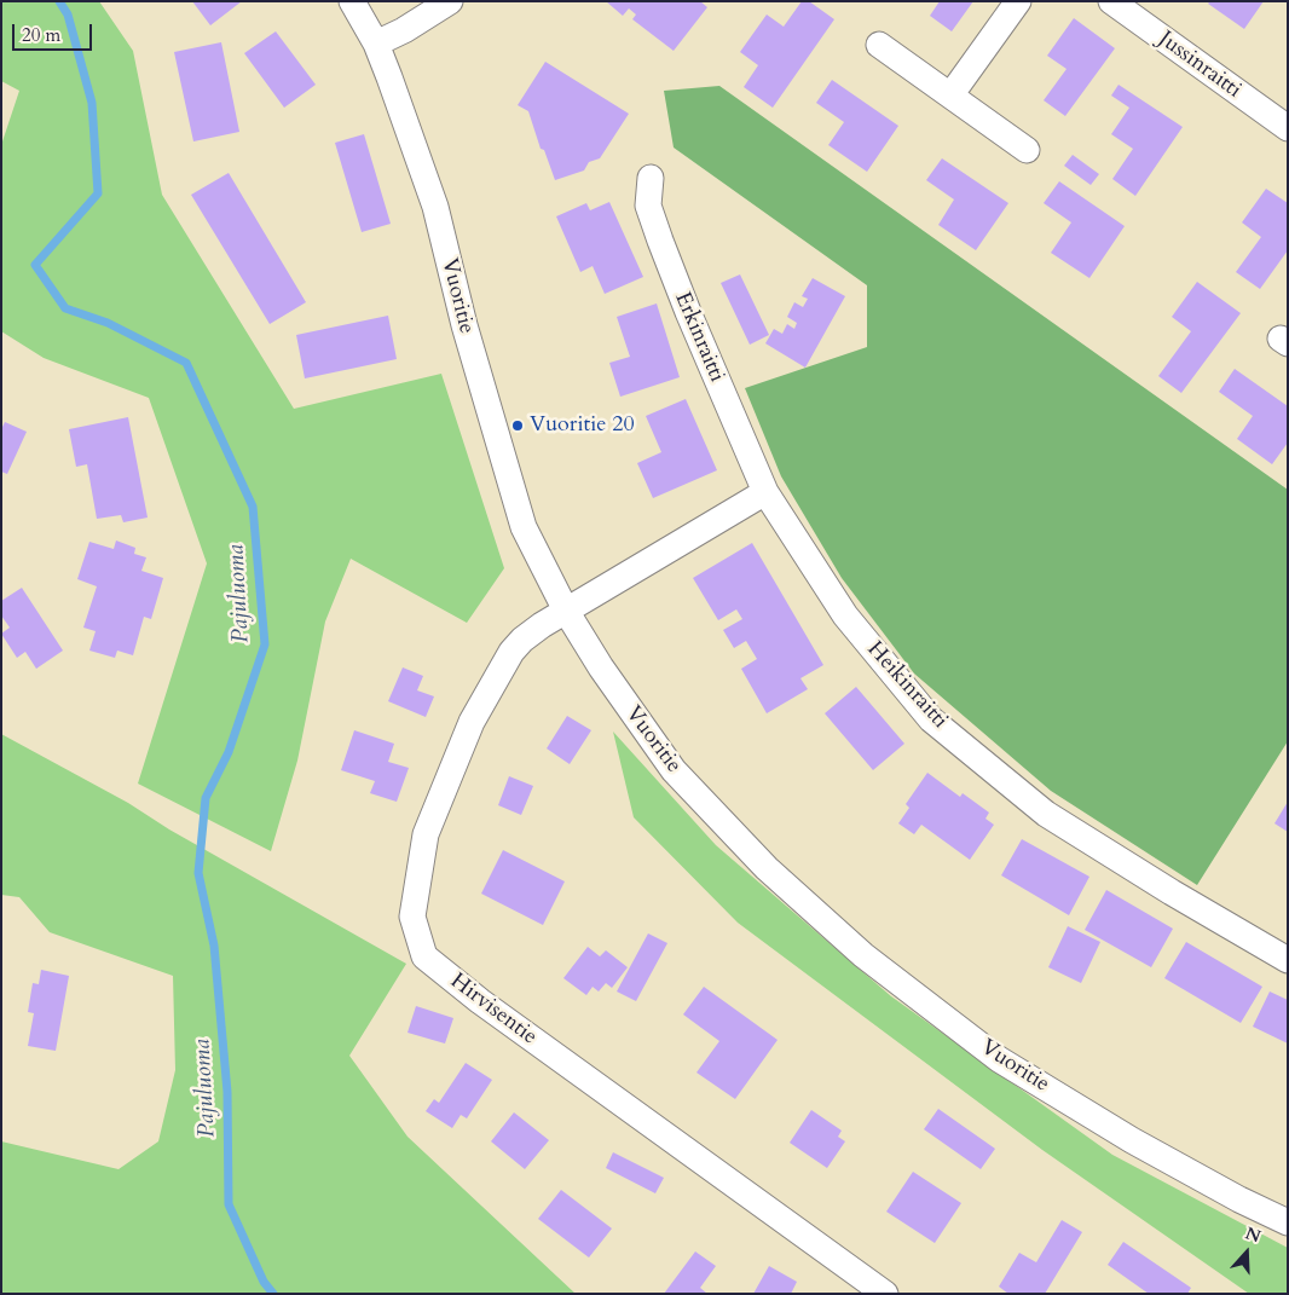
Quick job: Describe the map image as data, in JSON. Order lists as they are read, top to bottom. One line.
{"streets":{"street":["Jussinraitti","Vuoritie","Erkinraitti","Heikinraitti","Hirvisentie"]},"crossings":[["Vuoritie","Hirvisentie"],["Erkinraitti","Heikinraitti"]],"water":["Pajuluoma"],"places":["Vuoritie 20"],"scale_bar":"20 m","north":"top"}
